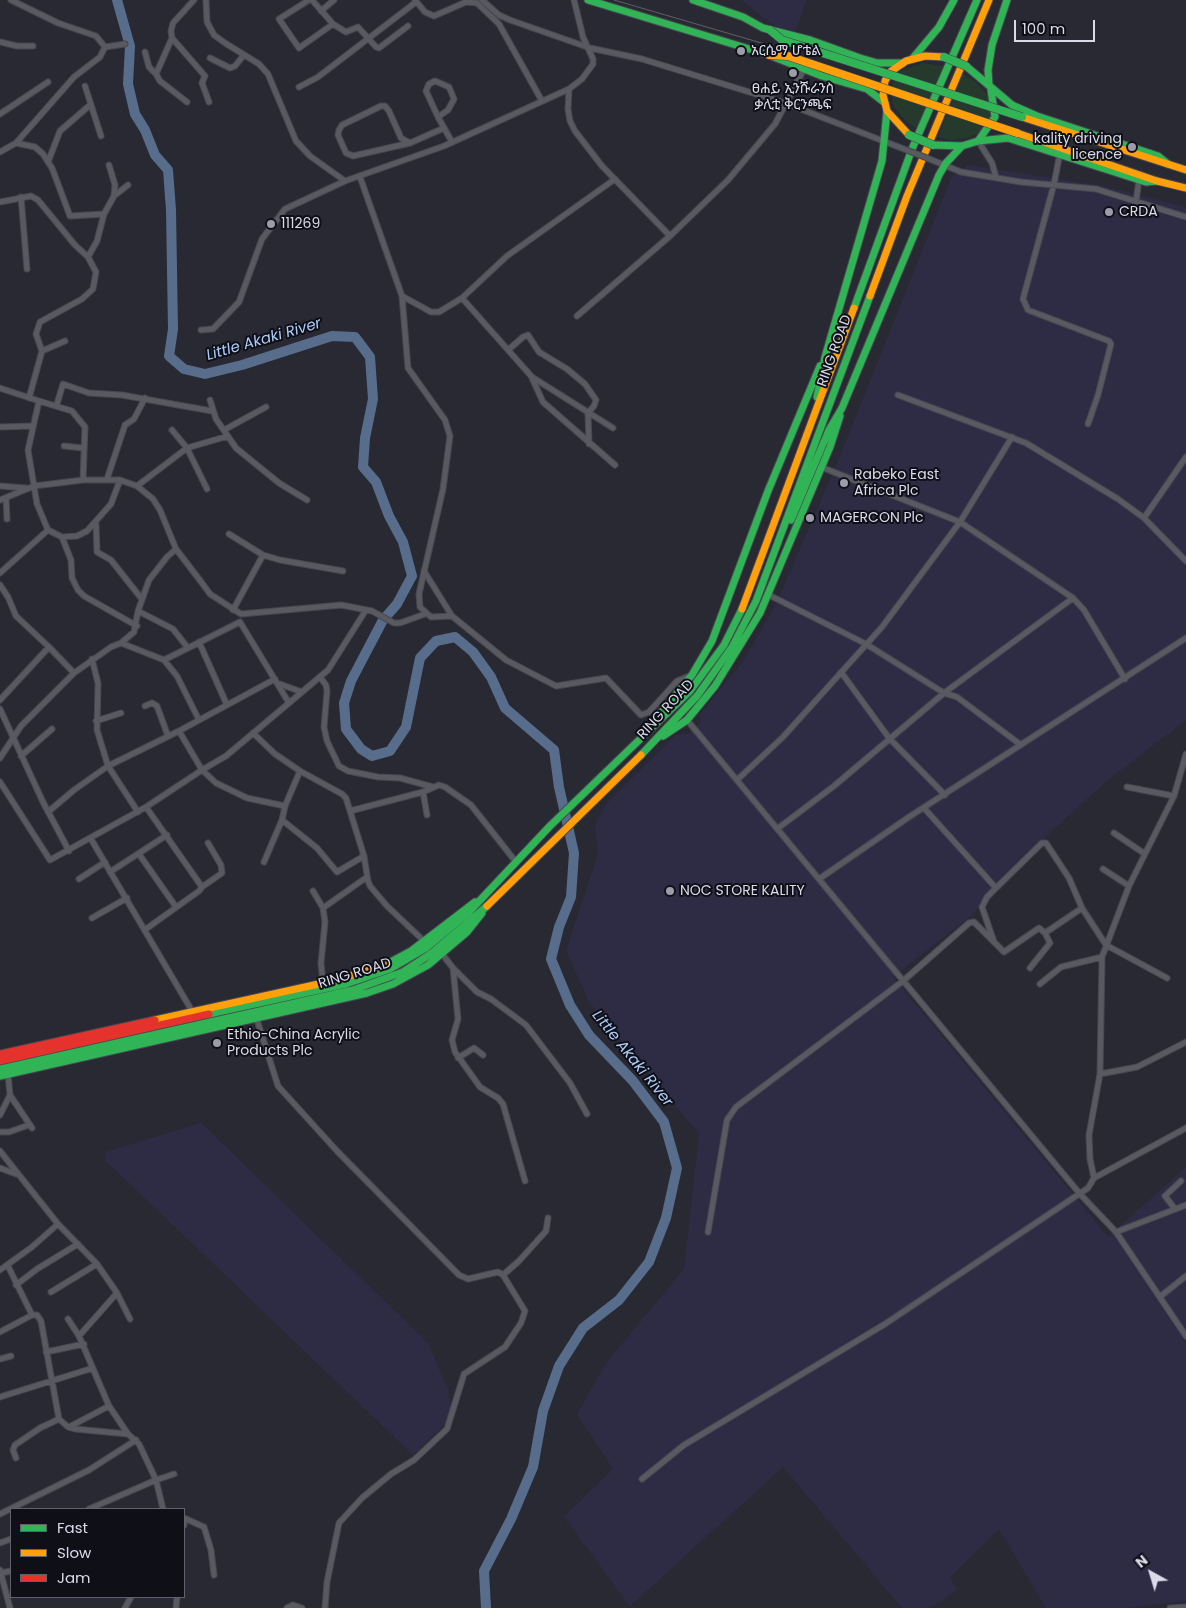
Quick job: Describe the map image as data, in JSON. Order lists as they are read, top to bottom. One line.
{"streets":{"main road":["RING ROAD"]},"water":["Little Akaki River"],"places":["አርሴማ ሆቴል","ፀሐይ ኢንሹራንስ ቃሊቲ ቅርንጫፍ","kality driving licence","CRDA","111269","Rabeko East Africa Plc","MAGERCON Plc","NOC STORE KALITY","Ethio-China Acrylic Products Plc"],"legend":["Fast","Slow","Jam"],"scale_bar":"100 m","north":"top left"}
